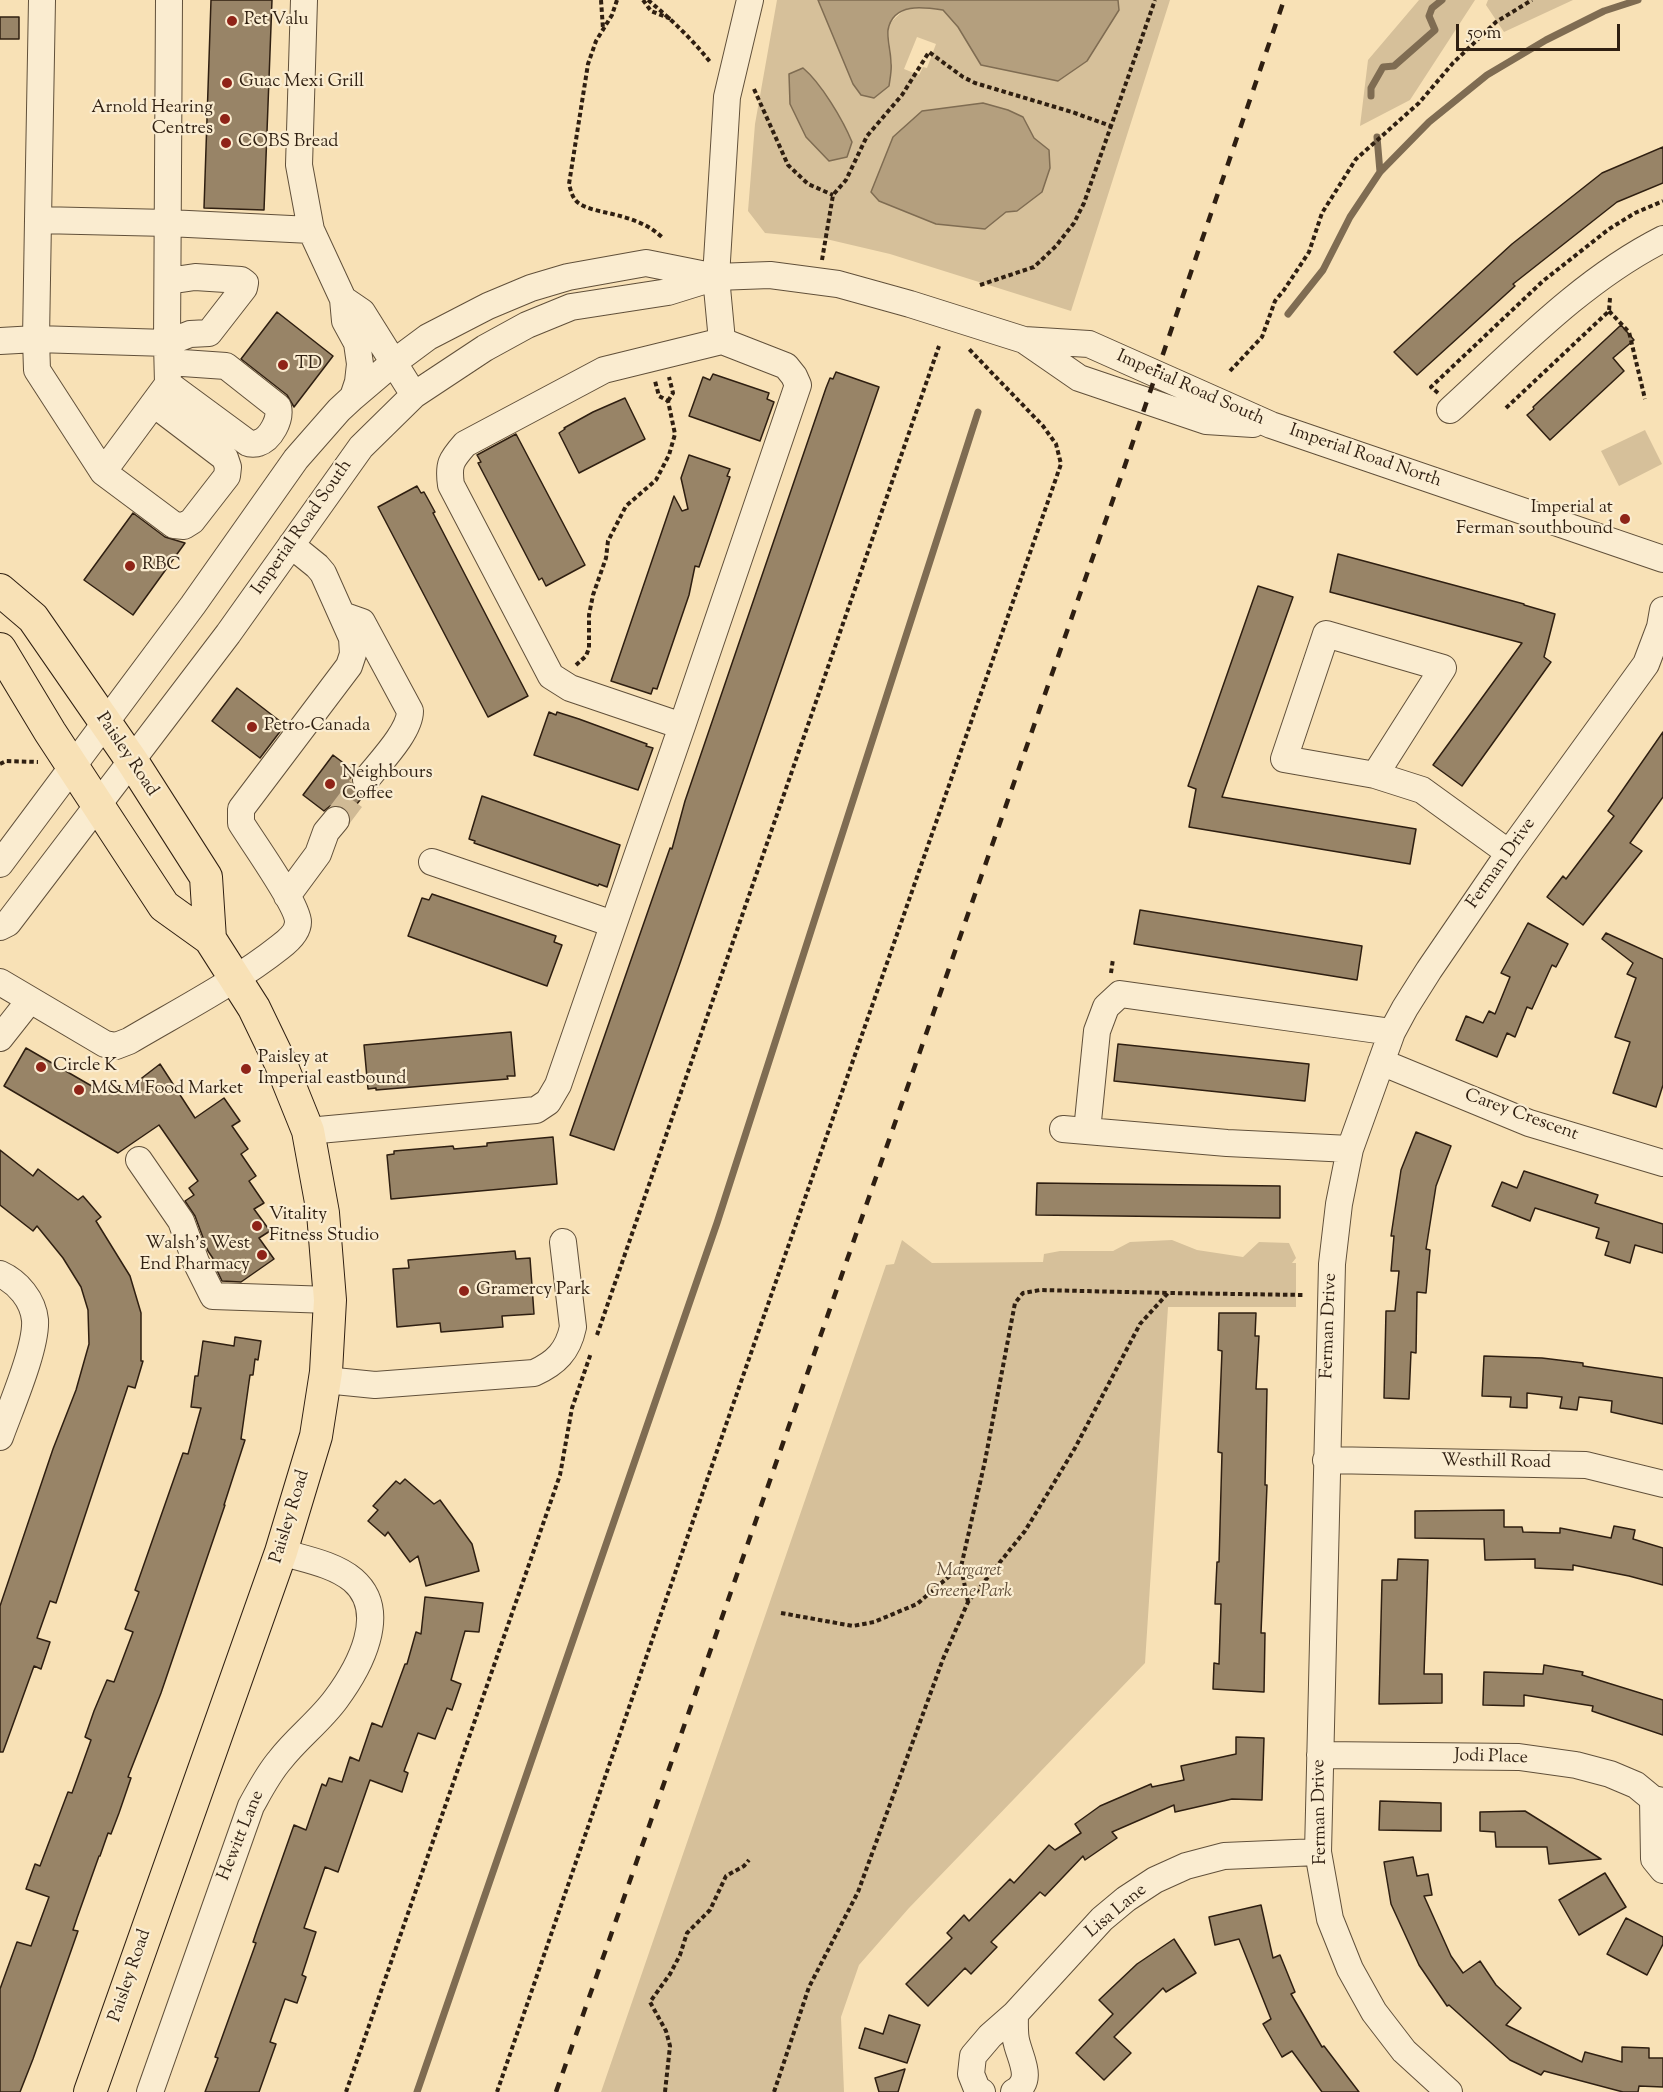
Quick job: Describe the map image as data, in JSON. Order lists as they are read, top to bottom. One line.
{"streets":{"main road":["Paisley Road"],"street":["Imperial Road South","Imperial Road North","Ferman Drive","Carey Crescent","Westhill Road","Jodi Place","Hewitt Lane","Lisa Lane"]},"crossings":[["Imperial Road South","Imperial Road North"],["Imperial Road South","Paisley Road"],["Paisley Road","Hewitt Lane"],["Ferman Drive","Carey Crescent"],["Ferman Drive","Westhill Road"],["Ferman Drive","Jodi Place"],["Ferman Drive","Lisa Lane"]],"parks":["Margaret Greene Park"],"places":["Pet Valu","Guac Mexi Grill","Arnold Hearing Centres","COBS Bread","TD","Imperial at Ferman southbound","RBC","Petro-Canada","Neighbours Coffee","Circle K","Paisley at Imperial eastbound","M&M Food Market","Vitality Fitness Studio","Walsh’s West End Pharmacy","Gramercy Park"],"scale_bar":"50 m"}
